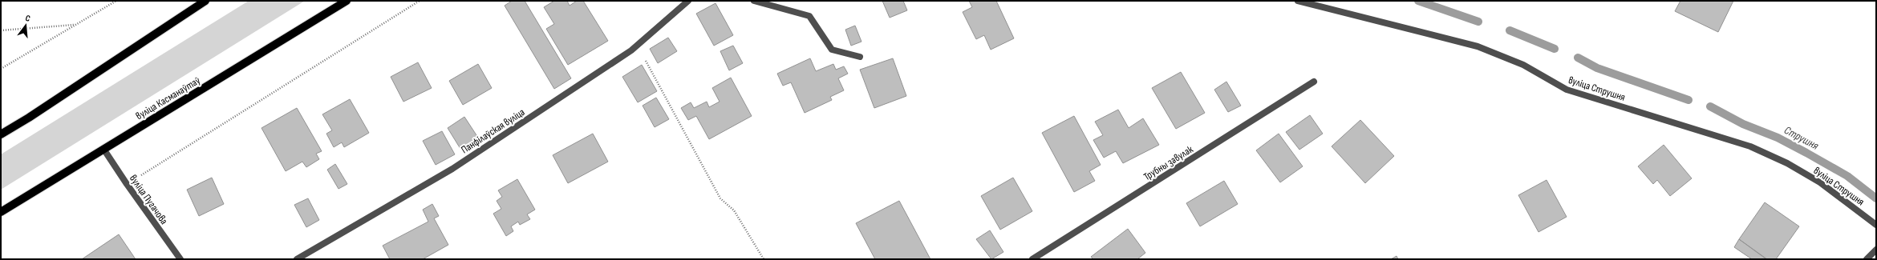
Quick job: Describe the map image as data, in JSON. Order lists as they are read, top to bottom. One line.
{"streets":{"main road":["вуліца Касманаўтаў"],"street":["вуліца Струшня","Панфілаўская вуліца","Трубны завулак","вуліца Пугачова"]},"crossings":[["вуліца Касманаўтаў","вуліца Пугачова"]],"water":["Струшня"],"north":"top"}
